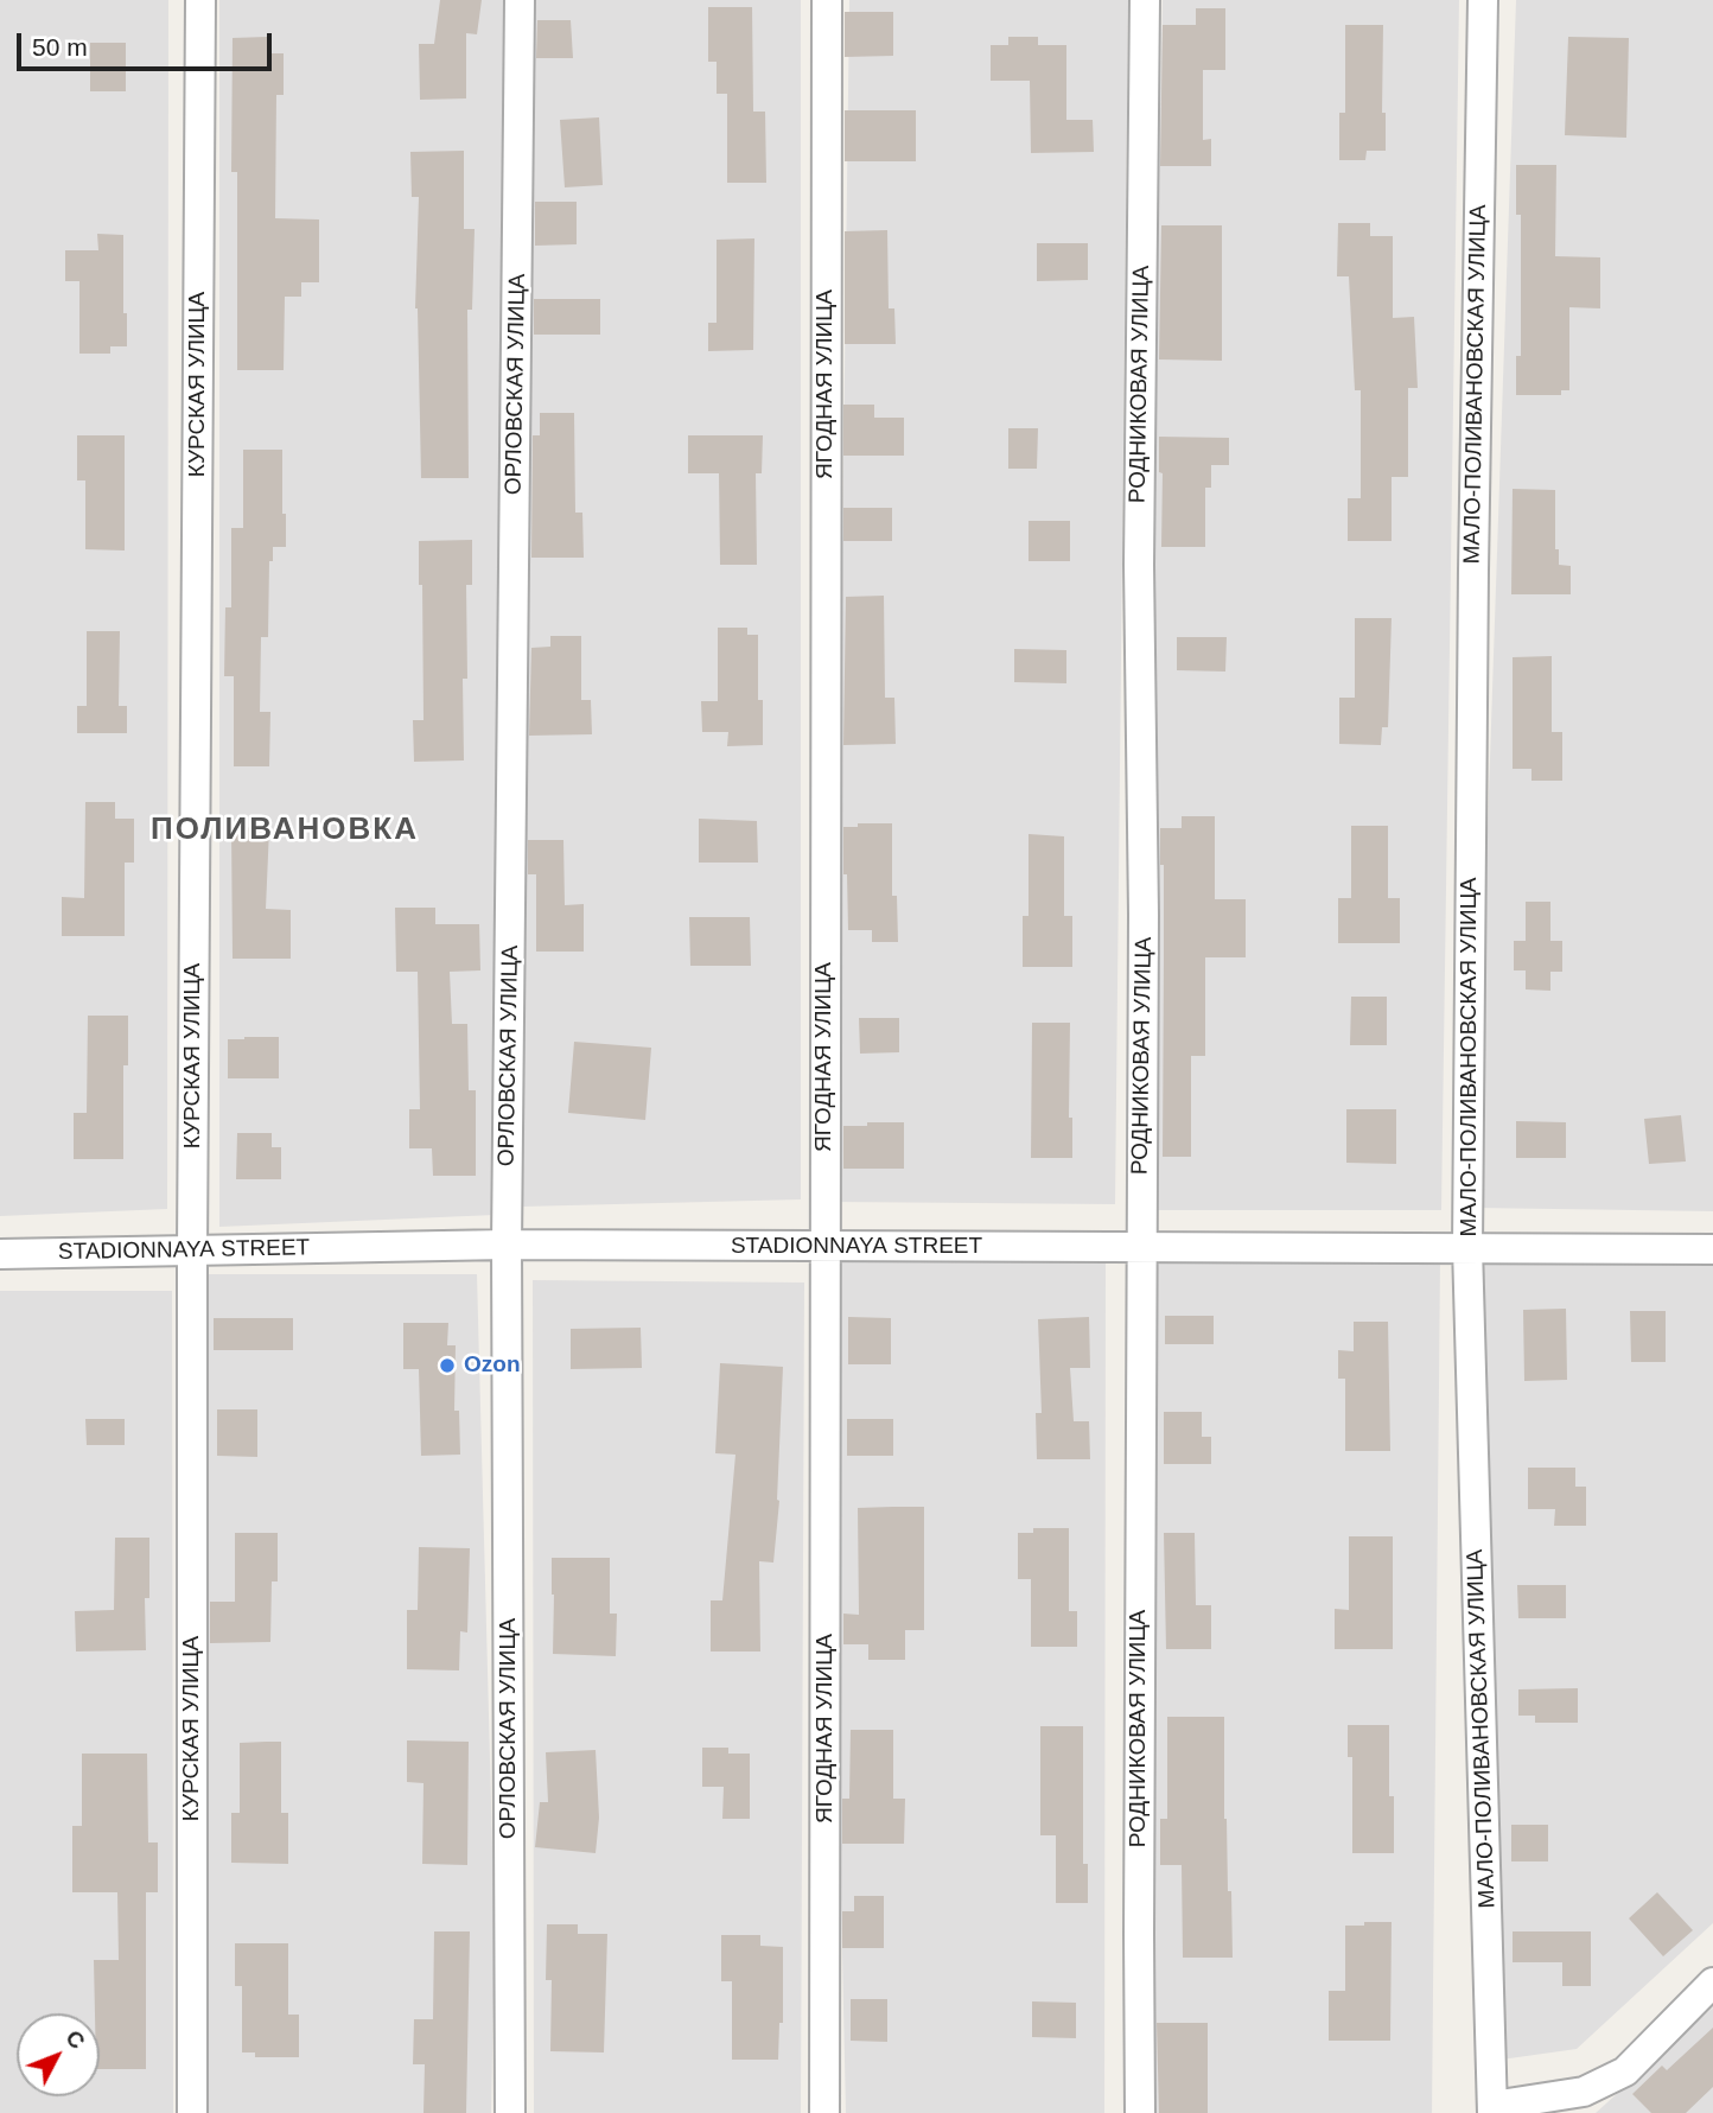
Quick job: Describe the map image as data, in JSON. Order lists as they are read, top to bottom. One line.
{"streets":{"street":["КУРСКАЯ УЛИЦА","ОРЛОВСКАЯ УЛИЦА","ЯГОДНАЯ УЛИЦА","РОДНИКОВАЯ УЛИЦА","МАЛО-ПОЛИВАНОВСКАЯ УЛИЦА","STADIONNAYA STREET"]},"crossings":[["КУРСКАЯ УЛИЦА","STADIONNAYA STREET"],["ОРЛОВСКАЯ УЛИЦА","STADIONNAYA STREET"],["ЯГОДНАЯ УЛИЦА","STADIONNAYA STREET"],["РОДНИКОВАЯ УЛИЦА","STADIONNAYA STREET"],["МАЛО-ПОЛИВАНОВСКАЯ УЛИЦА","STADIONNAYA STREET"]],"districts":["ПОЛИВАНОВКА"],"places":["Ozon"],"scale_bar":"50 m","north":"top right"}
